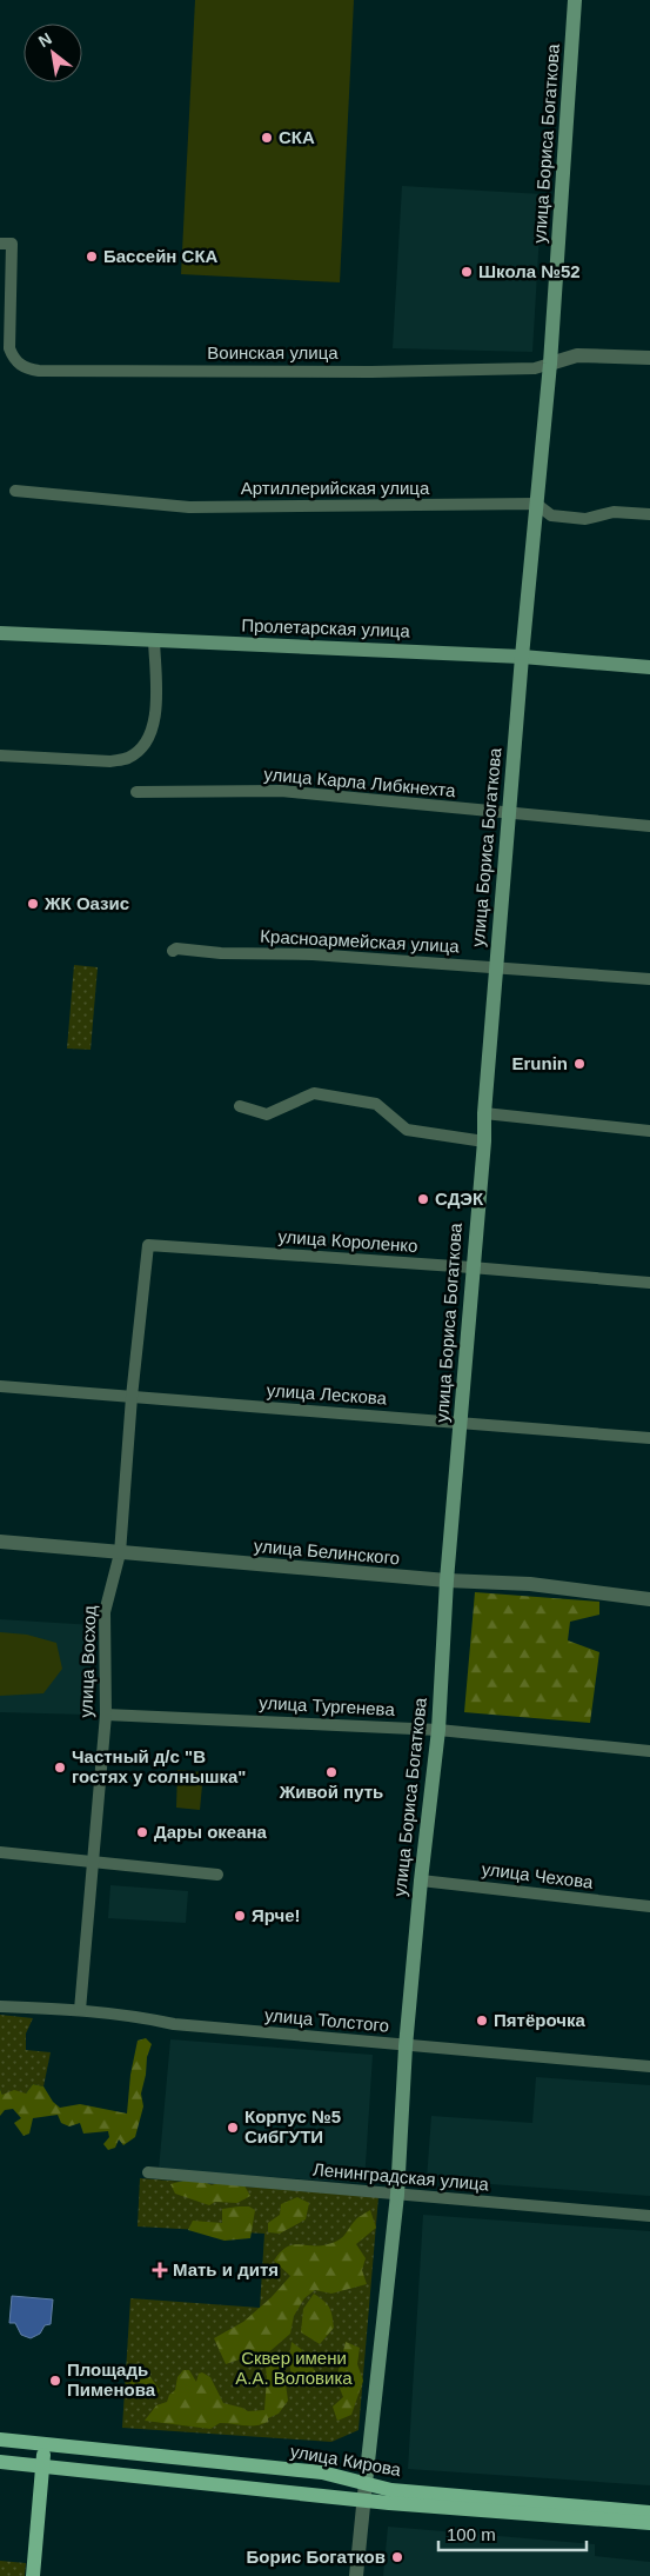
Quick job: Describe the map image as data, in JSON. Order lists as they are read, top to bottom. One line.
{"streets":{"main road":["улица Бориса Богаткова","Пролетарская улица","улица Кирова"],"street":["Воинская улица","Артиллерийская улица","улица Карла Либкнехта","Красноармейская улица","улица Короленко","улица Лескова","улица Белинского","улица Восход","улица Тургенева","улица Чехова","улица Толстого","Ленинградская улица"]},"crossings":[["улица Бориса Богаткова","Воинская улица"],["улица Бориса Богаткова","Артиллерийская улица"],["улица Бориса Богаткова","Пролетарская улица"],["улица Бориса Богаткова","улица Карла Либкнехта"],["улица Бориса Богаткова","Красноармейская улица"],["улица Бориса Богаткова","улица Короленко"],["улица Бориса Богаткова","улица Лескова"],["улица Бориса Богаткова","улица Белинского"],["улица Бориса Богаткова","улица Тургенева"],["улица Бориса Богаткова","улица Чехова"],["улица Бориса Богаткова","улица Толстого"],["улица Бориса Богаткова","Ленинградская улица"],["улица Бориса Богаткова","улица Кирова"],["улица Короленко","улица Восход"],["улица Лескова","улица Восход"],["улица Белинского","улица Восход"],["улица Восход","улица Тургенева"],["улица Восход","улица Толстого"]],"parks":["Cквер имени А.А. Воловика"],"places":{"other":["СКА","Бассейн СКА","Школа №52","ЖК Оазис","Erunin","СДЭК","Частный д/c \"В гостях у солнышка\"","Живой путь","Дары океана","Ярче!","Пятёрочка","Корпус №5 СибГУТИ","Площадь Пименова","Борис Богатков"],"health":["Мать и дитя"]},"scale_bar":"100 m","north":"top left"}
